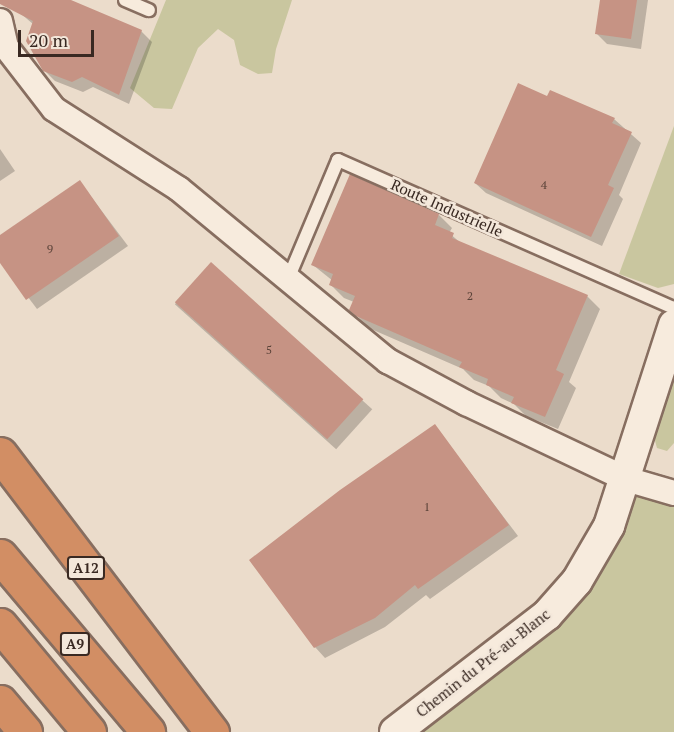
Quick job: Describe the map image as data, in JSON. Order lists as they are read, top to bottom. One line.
{"streets":{"highway":["A12","A9"],"street":["Chemin du Pré-au-Blanc"],"lane":["Route Industrielle"]},"house_numbers":["4","9","2","5","1"],"scale_bar":"20 m"}
